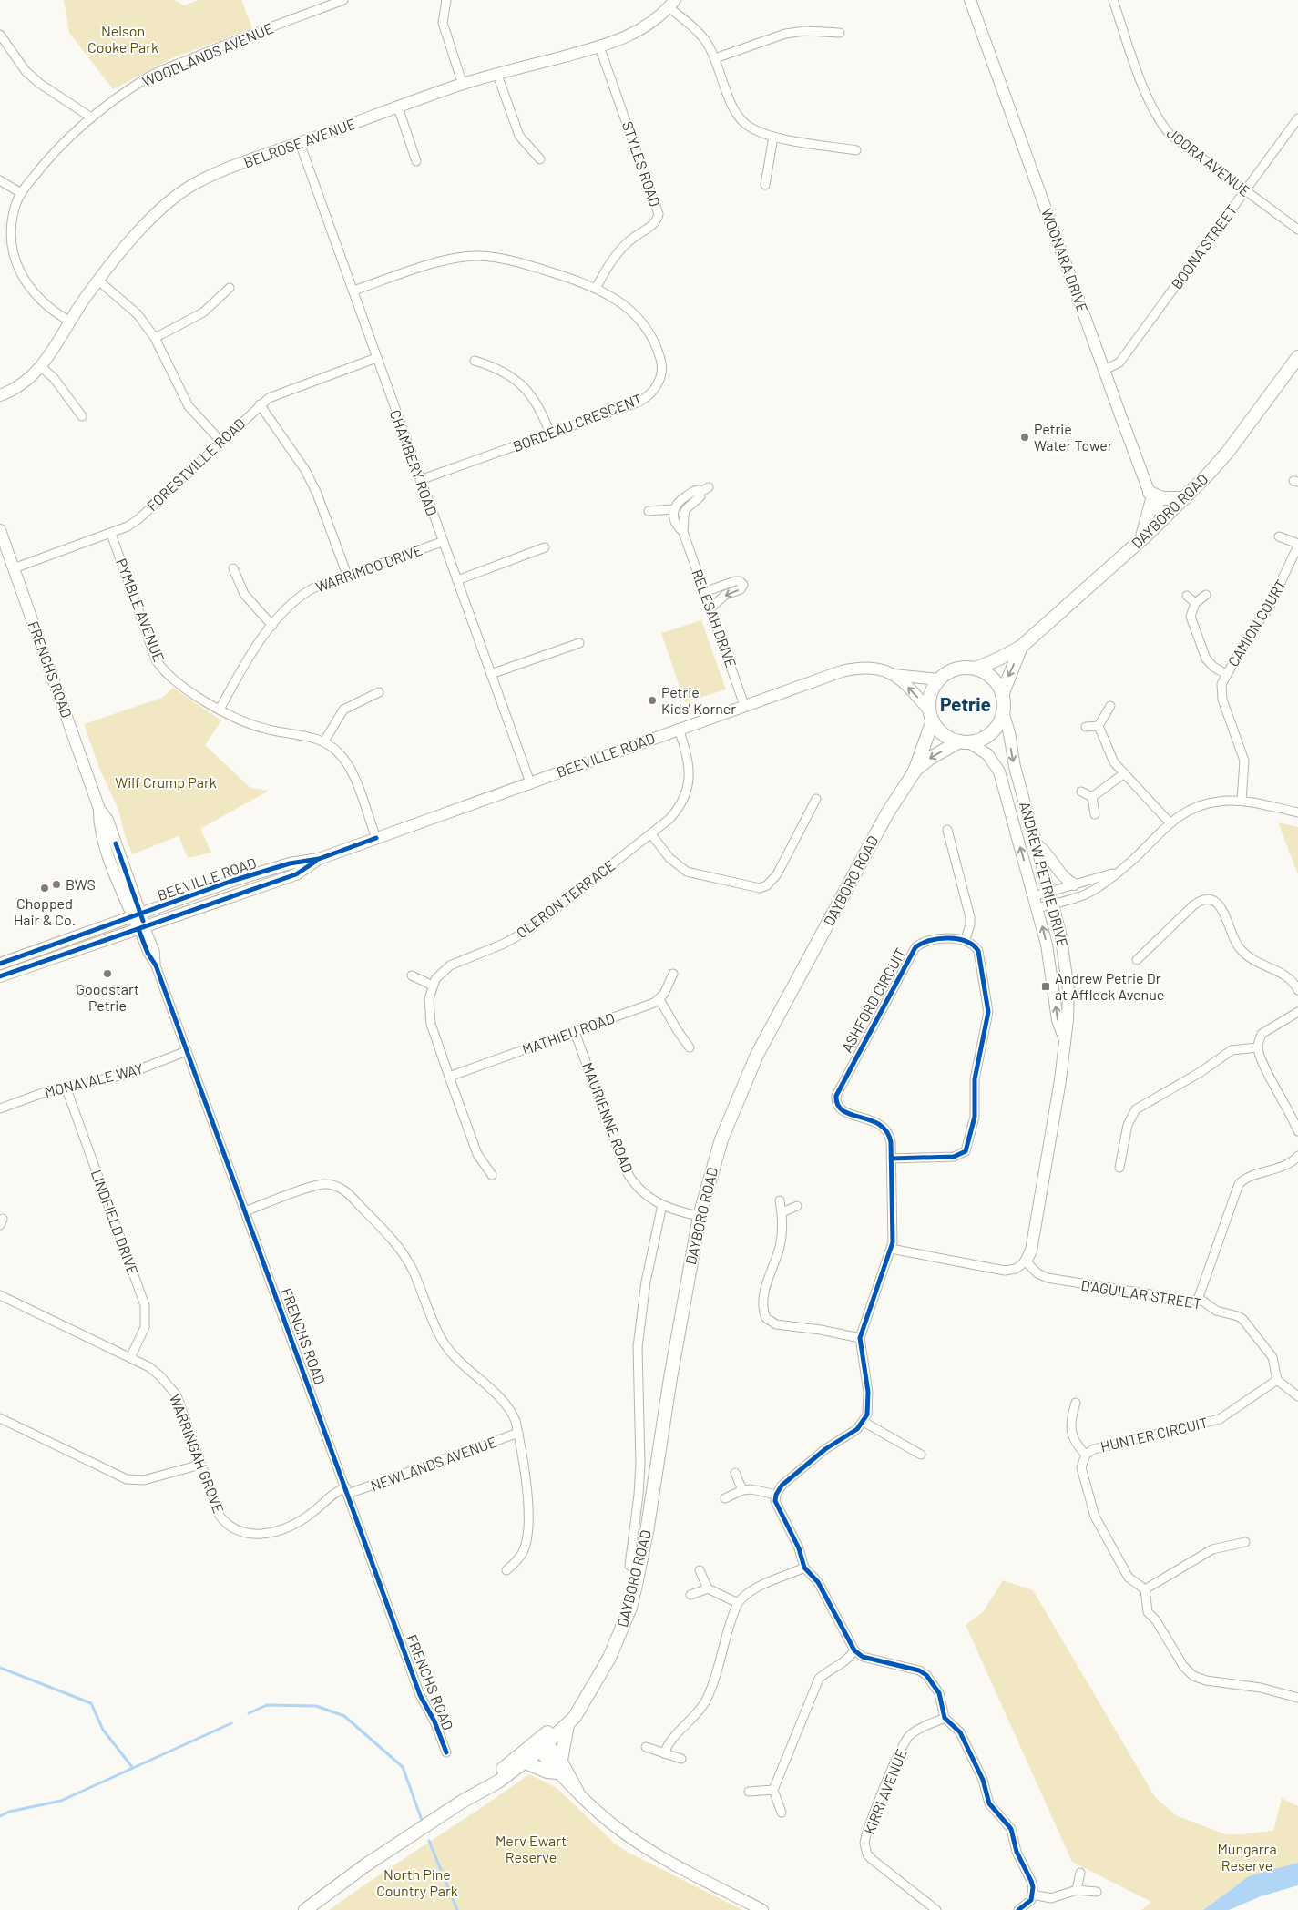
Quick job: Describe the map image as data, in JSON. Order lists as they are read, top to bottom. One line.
{"streets":{"main road":["DAYBORO ROAD"],"street":["WOODLANDS AVENUE","BELROSE AVENUE","JOORA AVENUE","STYLES ROAD","BOONA STREET","WOONARA DRIVE","BORDEAU CRESCENT","CHAMBERY ROAD","FORESTVILLE ROAD","WARRIMOO DRIVE","PYMBLE AVENUE","RELESAH DRIVE","CAMION COURT","FRENCHS ROAD","BEEVILLE ROAD","ANDREW PETRIE DRIVE","OLERON TERRACE","ASHFORD CIRCUIT","MATHIEU ROAD","MONAVALE WAY","MAURIENNE ROAD","LINDFIELD DRIVE","D'AGUILAR STREET","HUNTER CIRCUIT","WARRINGAH GROVE","NEWLANDS AVENUE","KIRRI AVENUE"]},"crossings":[["WOODLANDS AVENUE","BELROSE AVENUE"],["BELROSE AVENUE","STYLES ROAD"],["BELROSE AVENUE","CHAMBERY ROAD"],["JOORA AVENUE","BOONA STREET"],["STYLES ROAD","BORDEAU CRESCENT"],["BOONA STREET","WOONARA DRIVE"],["WOONARA DRIVE","DAYBORO ROAD"],["BORDEAU CRESCENT","CHAMBERY ROAD"],["CHAMBERY ROAD","FORESTVILLE ROAD"],["CHAMBERY ROAD","WARRIMOO DRIVE"],["CHAMBERY ROAD","BEEVILLE ROAD"],["FORESTVILLE ROAD","PYMBLE AVENUE"],["FORESTVILLE ROAD","FRENCHS ROAD"],["DAYBORO ROAD","BEEVILLE ROAD"],["DAYBORO ROAD","ANDREW PETRIE DRIVE"],["DAYBORO ROAD","MAURIENNE ROAD"],["WARRIMOO DRIVE","PYMBLE AVENUE"],["PYMBLE AVENUE","BEEVILLE ROAD"],["RELESAH DRIVE","BEEVILLE ROAD"],["FRENCHS ROAD","BEEVILLE ROAD"],["FRENCHS ROAD","MONAVALE WAY"],["FRENCHS ROAD","WARRINGAH GROVE"],["FRENCHS ROAD","NEWLANDS AVENUE"],["BEEVILLE ROAD","ANDREW PETRIE DRIVE"],["BEEVILLE ROAD","OLERON TERRACE"],["ANDREW PETRIE DRIVE","D'AGUILAR STREET"],["OLERON TERRACE","MATHIEU ROAD"],["MATHIEU ROAD","MAURIENNE ROAD"],["MONAVALE WAY","LINDFIELD DRIVE"],["LINDFIELD DRIVE","WARRINGAH GROVE"],["D'AGUILAR STREET","HUNTER CIRCUIT"],["WARRINGAH GROVE","NEWLANDS AVENUE"]],"districts":["Petrie"],"parks":["Nelson Cooke Park","Wilf Crump Park","Merv Ewart Reserve","Mungarra Reserve","North Pine Country Park"],"places":{"other":["Petrie Water Tower","Petrie Kids' Korner","BWS","Chopped Hair & Co.","Goodstart Petrie"],"transit":["Andrew Petrie Dr at Affleck Avenue"]}}
